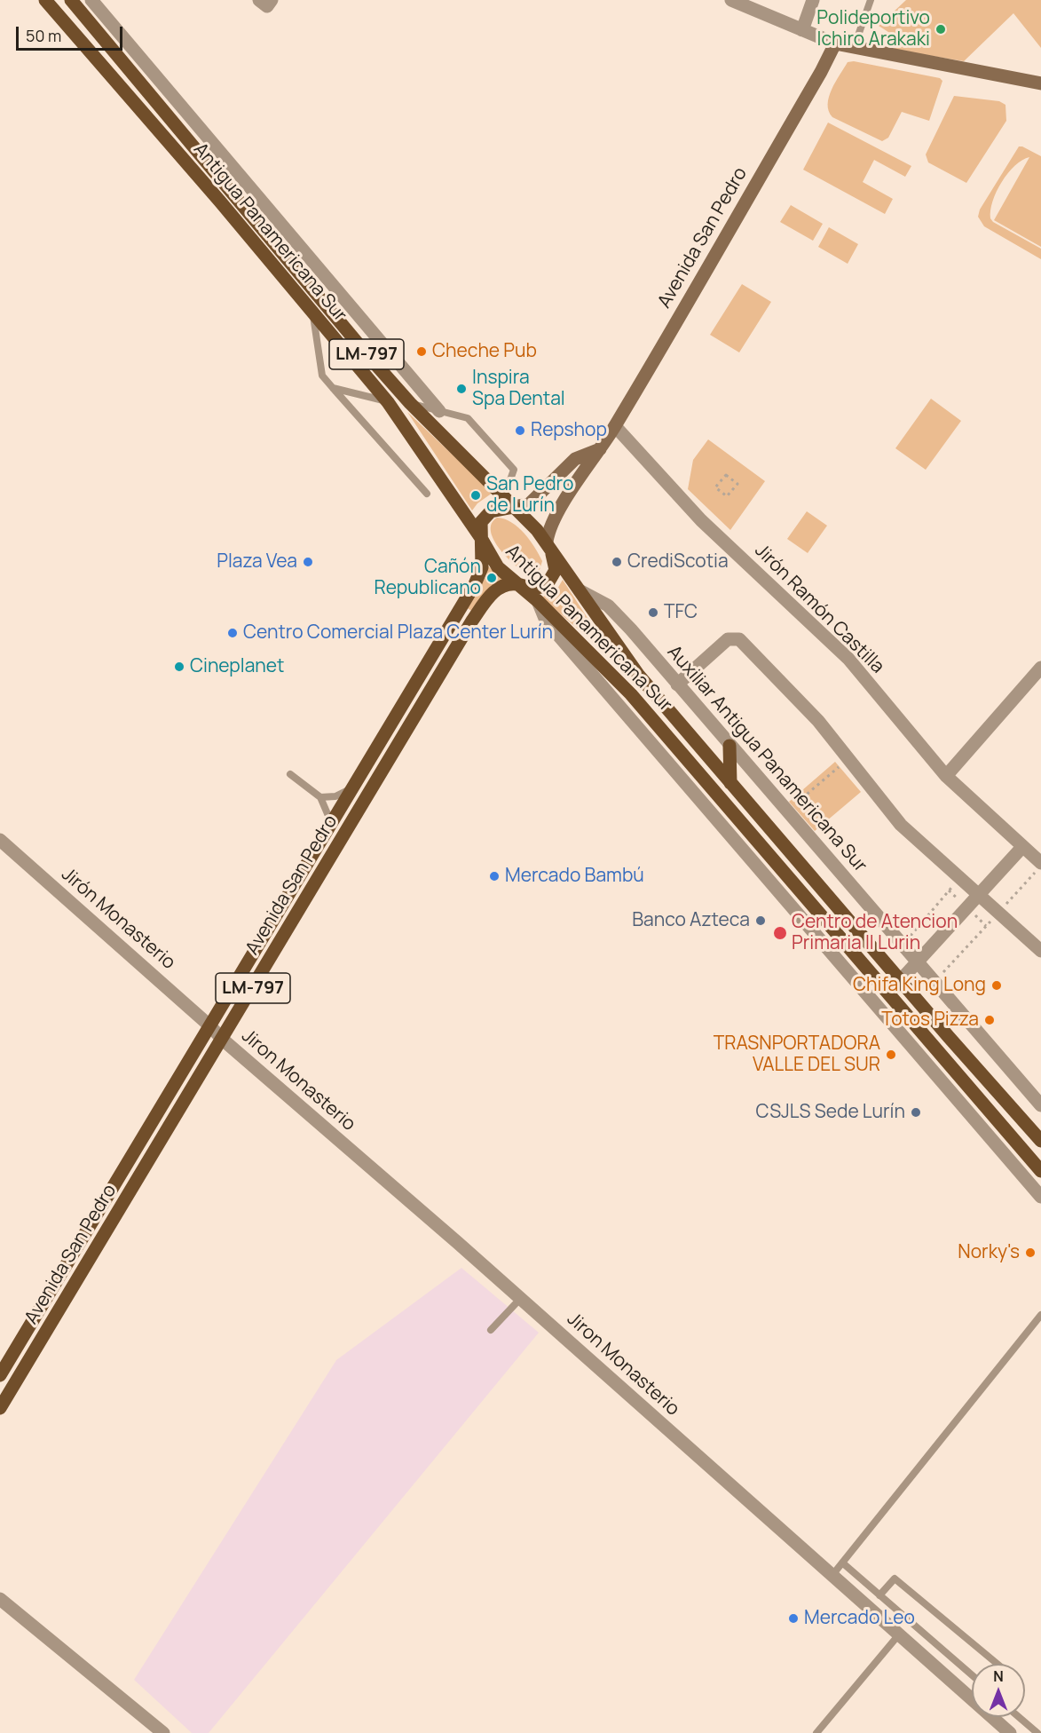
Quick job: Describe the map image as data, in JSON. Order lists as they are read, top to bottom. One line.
{"streets":{"main road":["Antigua Panamericana Sur","Avenida San Pedro","LM-797"],"street":["Jirón Ramón Castilla","Auxiliar Antigua Panamericana Sur","Jirón Monasterio","Jiron Monasterio"]},"crossings":[["Antigua Panamericana Sur","Avenida San Pedro"],["Antigua Panamericana Sur","Auxiliar Antigua Panamericana Sur"],["Avenida San Pedro","Jirón Ramón Castilla"],["Avenida San Pedro","Jirón Monasterio"],["Avenida San Pedro","Jiron Monasterio"],["Jirón Monasterio","Jiron Monasterio"]],"places":["Polideportivo Ichiro Arakaki","Cheche Pub","Inspira Spa Dental","Repshop","San Pedro de Lurín","Plaza Vea","CrediScotia","Cañón Republicano","TFC","Centro Comercial Plaza Center Lurín","Cineplanet","Mercado Bambú","Banco Azteca","Centro de Atencion Primaria II Lurin","Chifa King Long","Totos Pizza","TRASNPORTADORA VALLE DEL SUR","CSJLS Sede Lurín","Norky's","Mercado Leo"],"scale_bar":"50 m","north":"top"}
